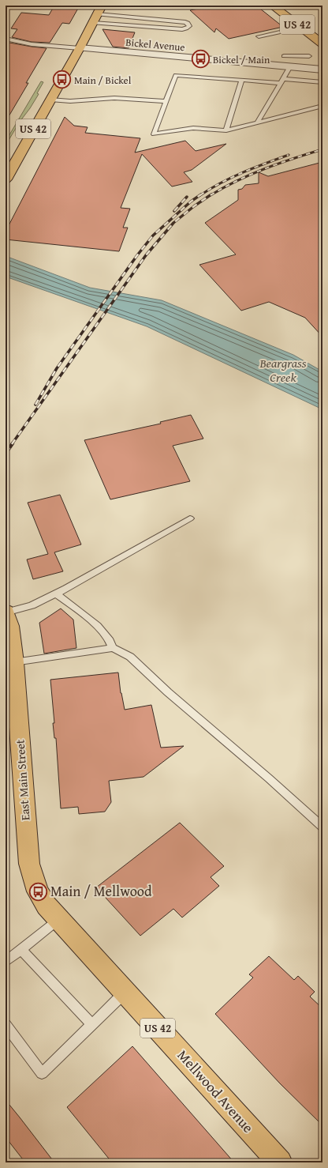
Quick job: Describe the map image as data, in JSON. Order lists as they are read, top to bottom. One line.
{"streets":{"main road":["US 42","East Main Street","Mellwood Avenue"],"street":["Bickel Avenue"]},"crossings":[["US 42","Bickel Avenue"],["East Main Street","Mellwood Avenue"]],"water":["Beargrass Creek"],"places":{"bus stop":["Bickel / Main","Main / Bickel","Main / Mellwood"]}}
